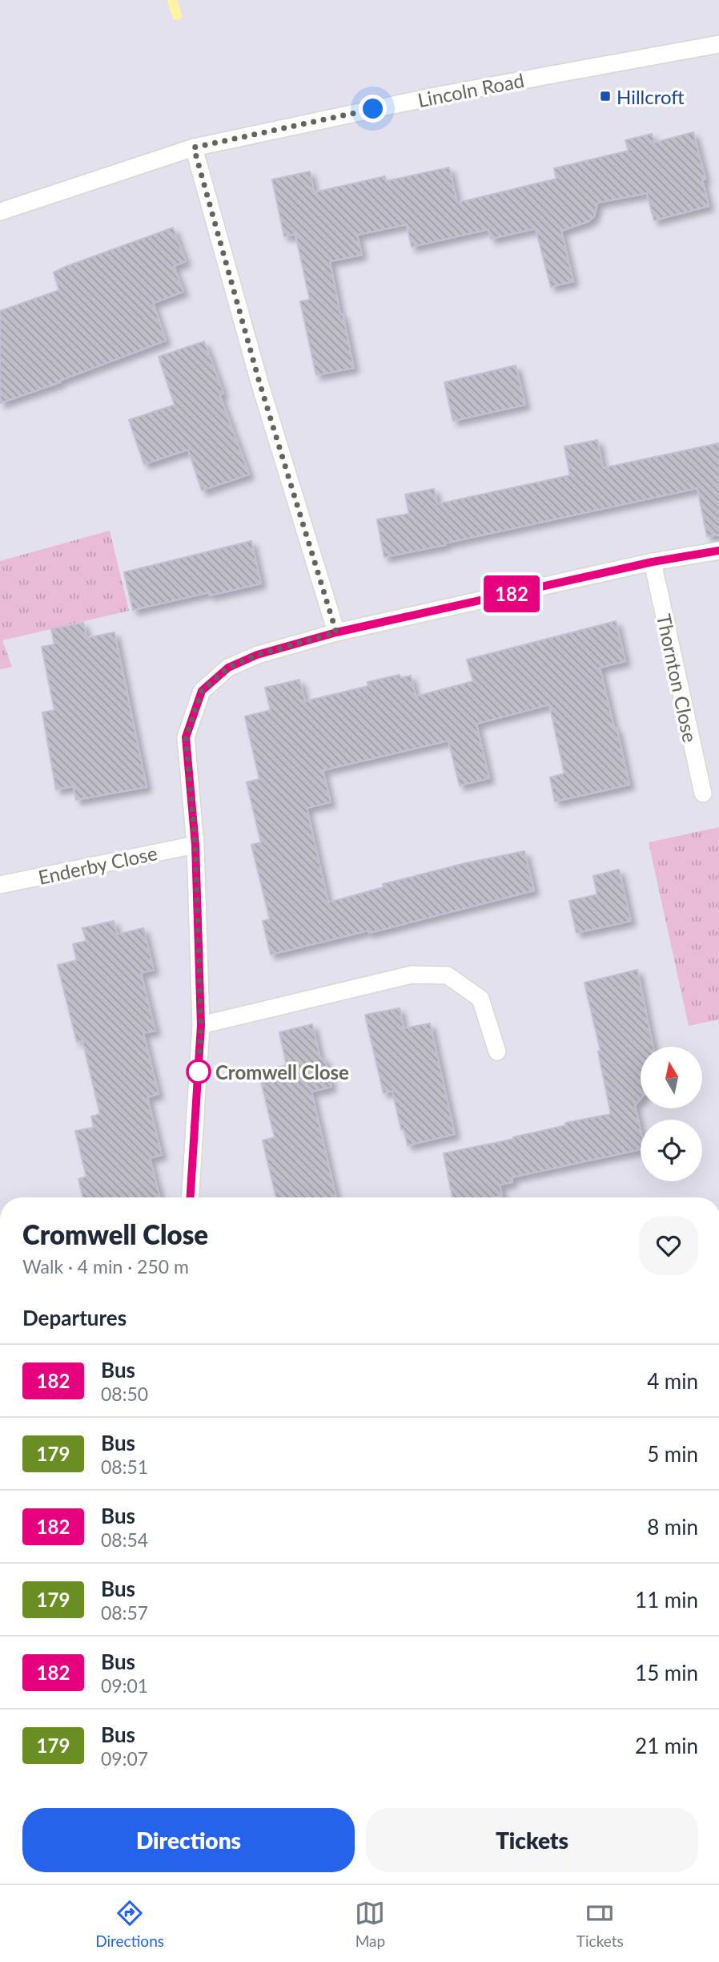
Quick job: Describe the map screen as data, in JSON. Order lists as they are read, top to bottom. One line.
{"streets":{"street":["Lincoln Road","Thornton Close","Enderby Close"]},"places":{"transit":["Hillcroft"],"other":["Cromwell Close"]},"lines":["bus line 182"],"north":"top","page":{"on_map":"182","heading":[["Cromwell Close","Walk · 4 min · 250 m"],"Departures"],"list":[{"mark":"182","name":"Bus","note":"08:50","value":"4 min"},{"mark":"179","name":"Bus","note":"08:51","value":"5 min"},{"mark":"182","name":"Bus","note":"08:54","value":"8 min"},{"mark":"179","name":"Bus","note":"08:57","value":"11 min"},{"mark":"182","name":"Bus","note":"09:01","value":"15 min"},{"mark":"179","name":"Bus","note":"09:07","value":"21 min"}],"buttons":["Directions","Tickets"],"tabs":["Directions","Map","Tickets"]}}
